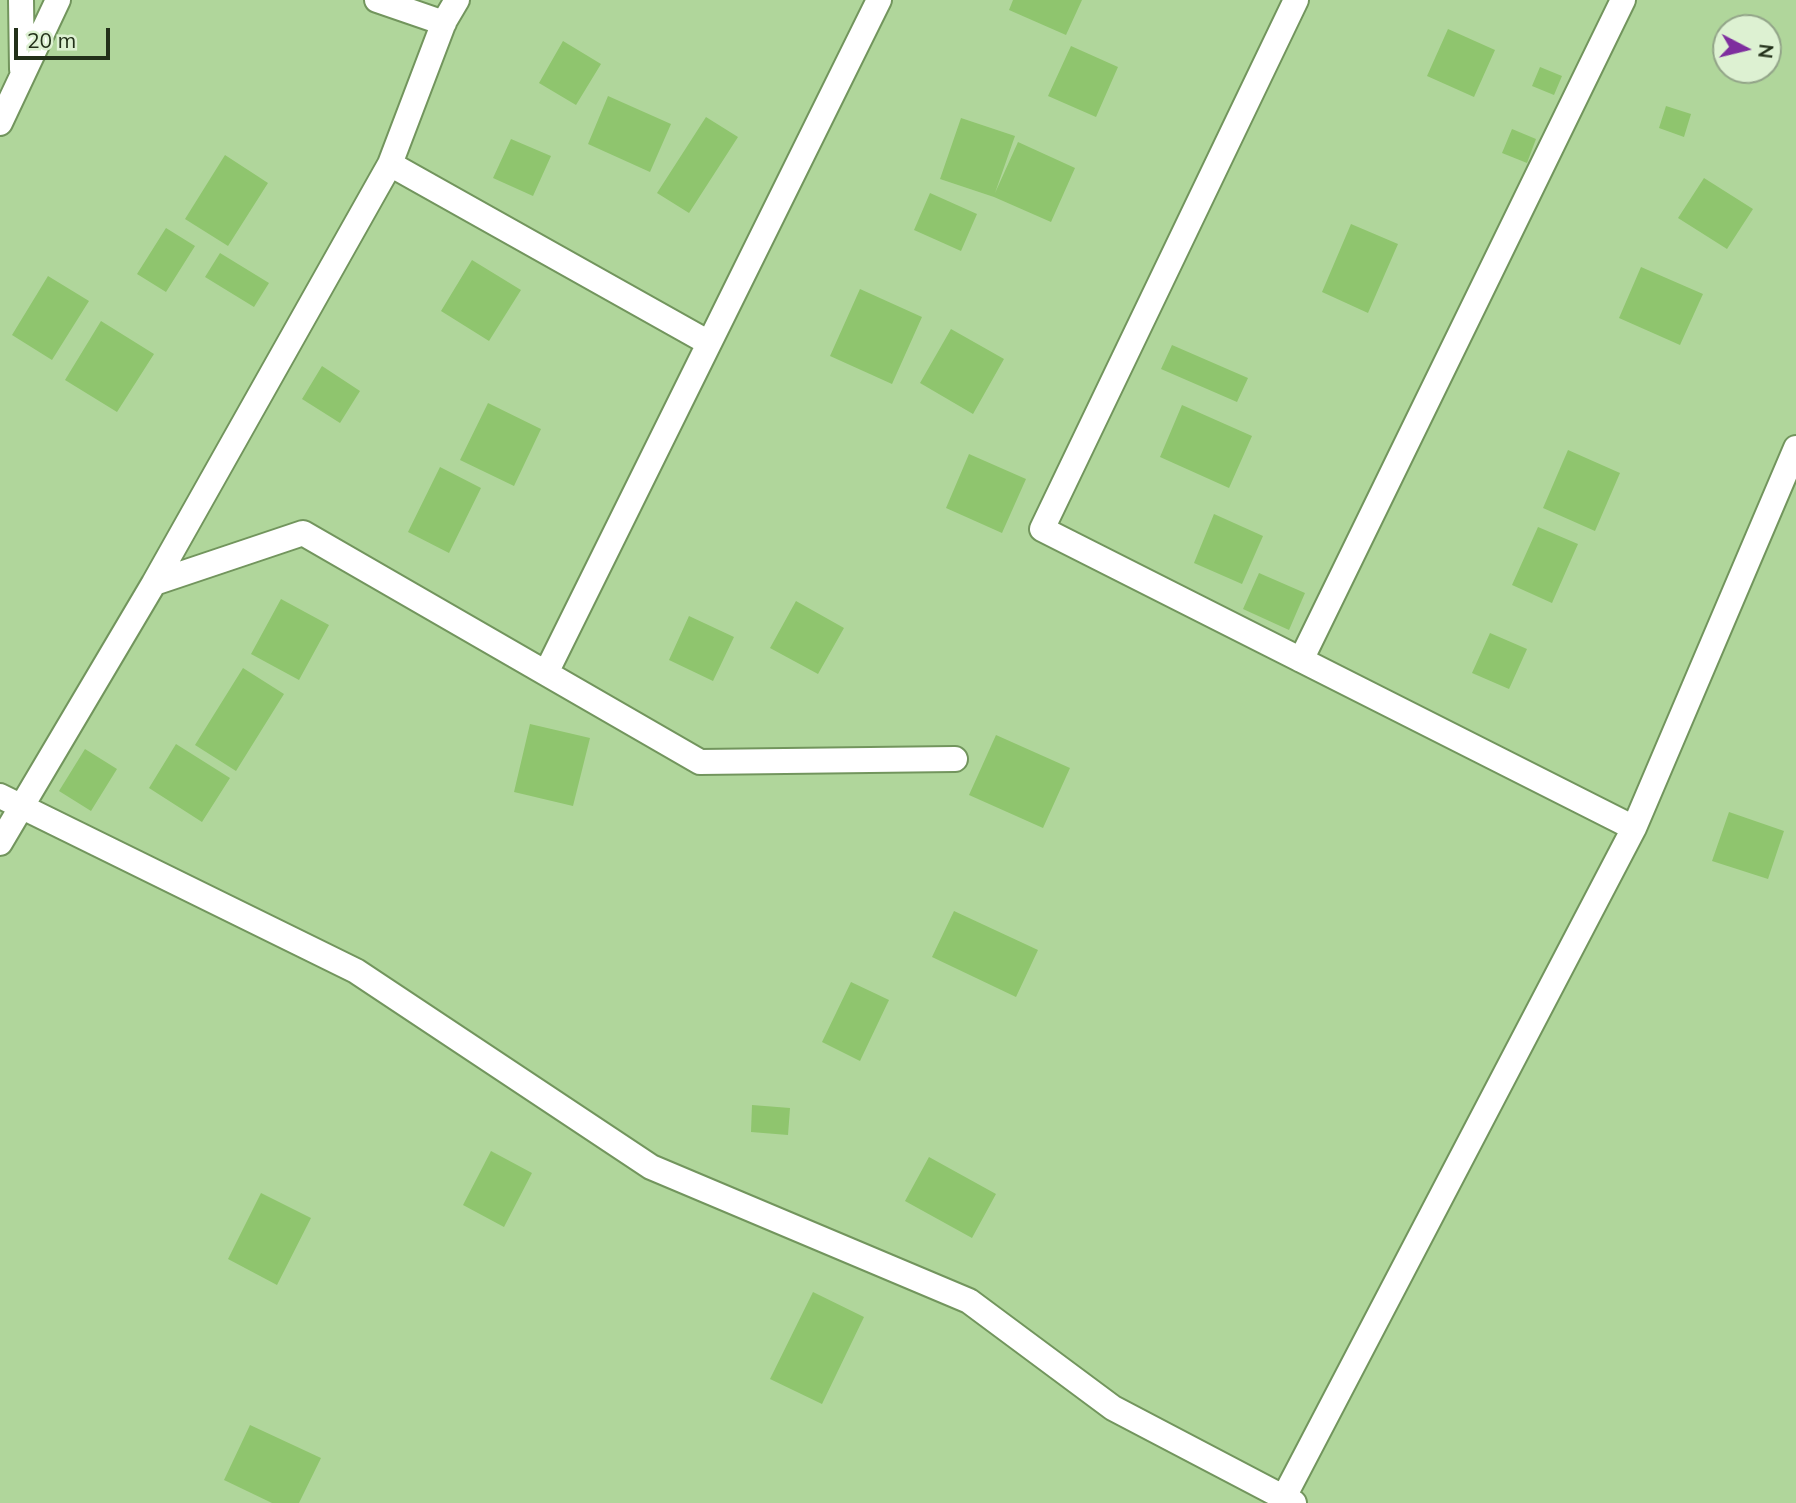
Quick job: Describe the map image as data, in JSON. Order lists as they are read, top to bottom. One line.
{"scale_bar":"20 m","north":"right"}
